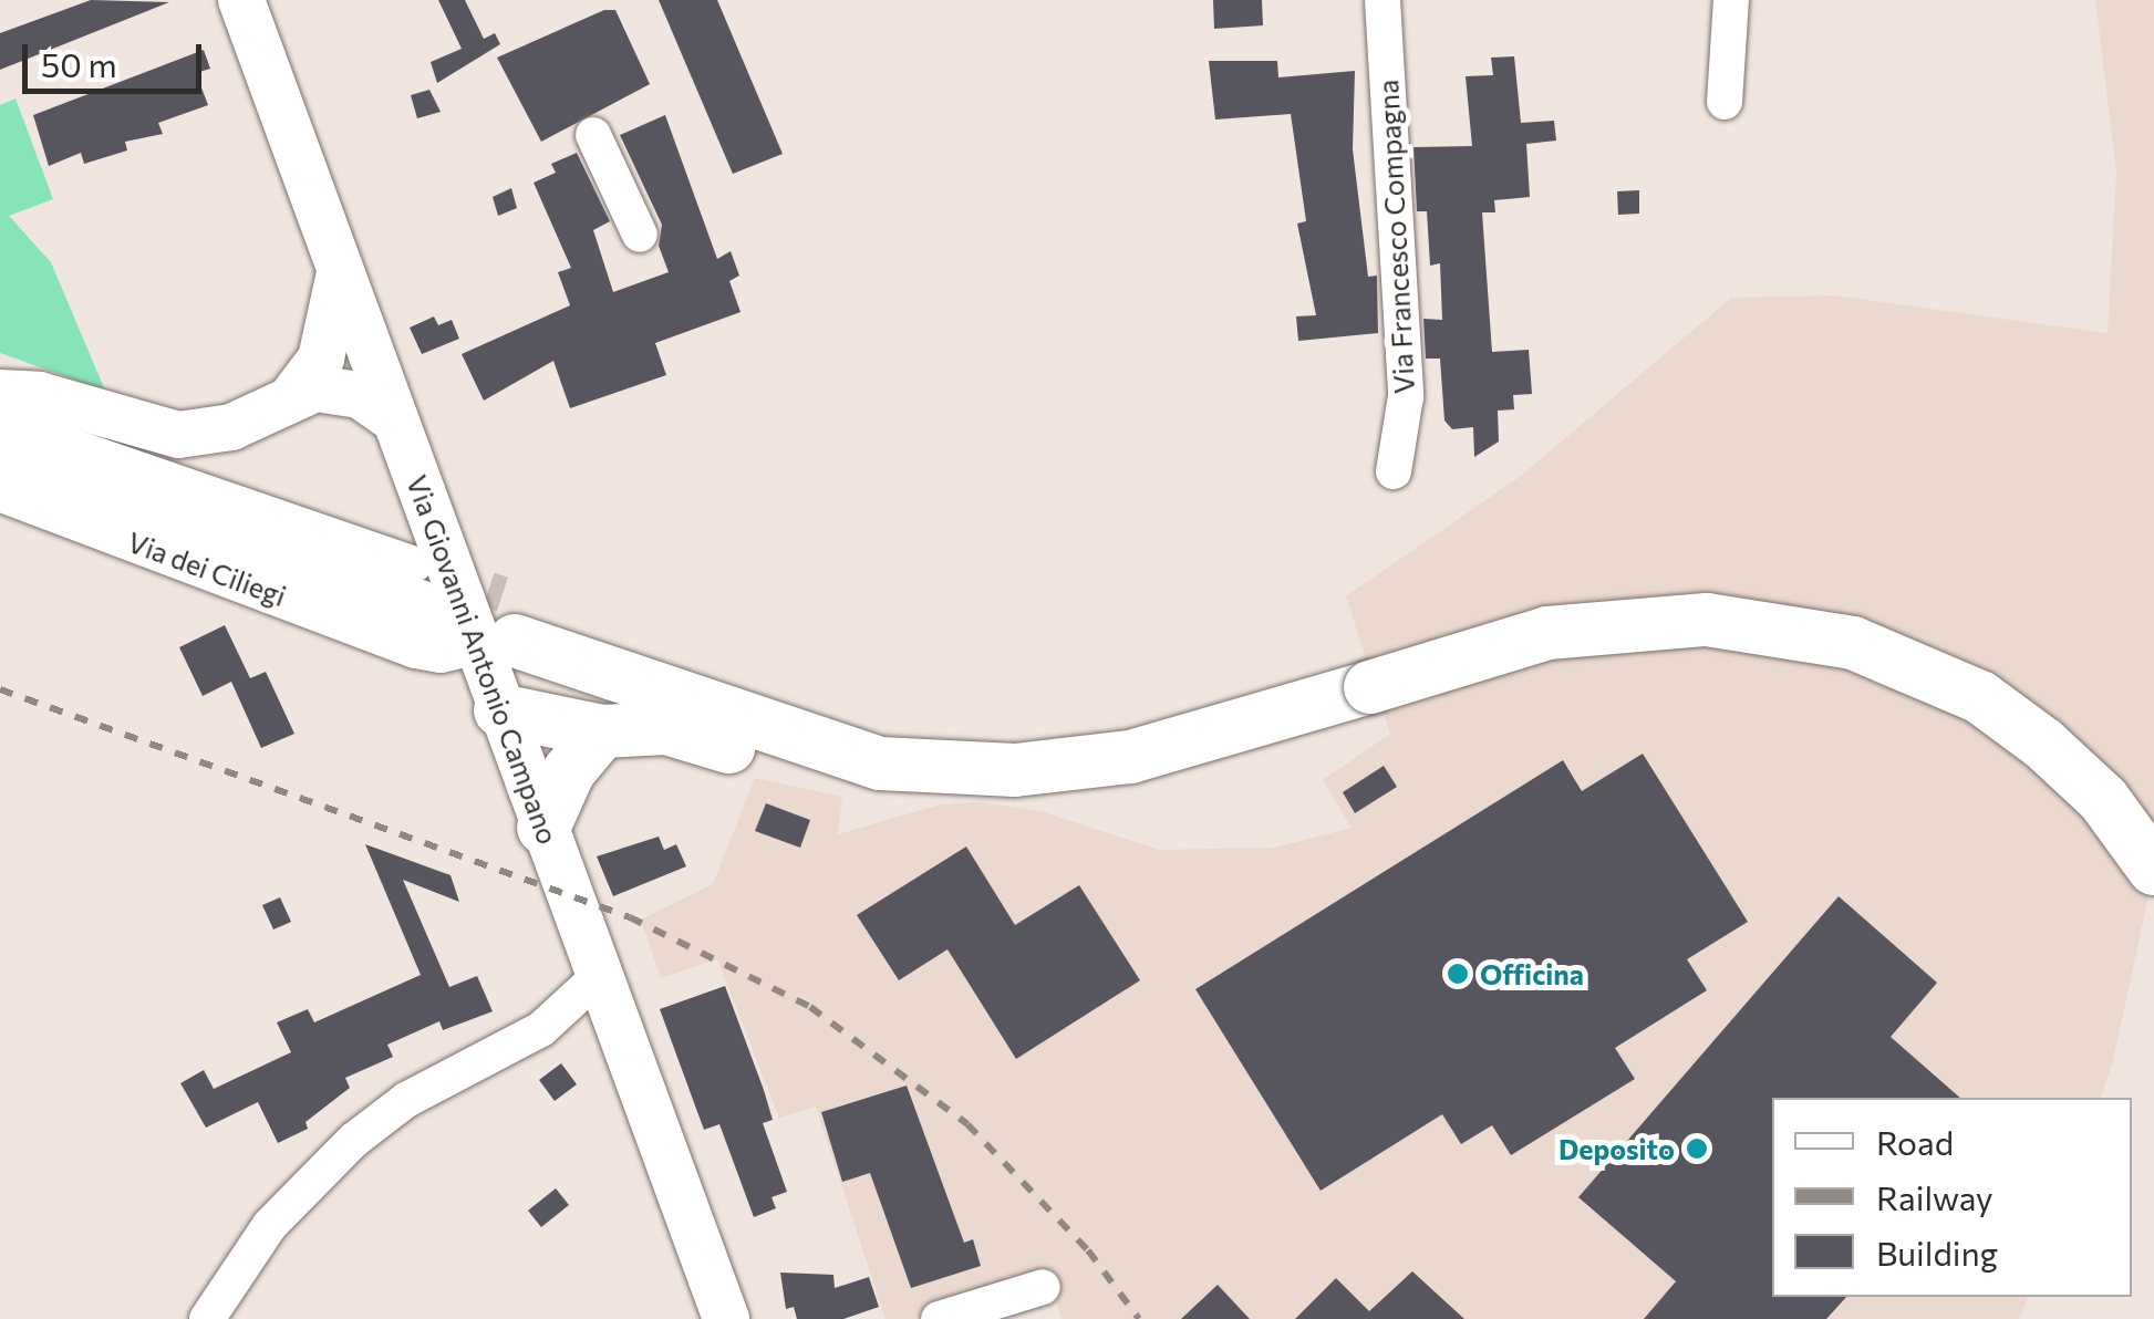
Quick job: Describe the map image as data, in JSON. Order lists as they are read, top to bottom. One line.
{"streets":{"main road":["Via dei Ciliegi","Via Giovanni Antonio Campano"],"street":["Via Francesco Compagna"]},"crossings":[["Via dei Ciliegi","Via Giovanni Antonio Campano"]],"places":["Officina","Deposito"],"legend":["Road","Railway","Building"],"scale_bar":"50 m"}
